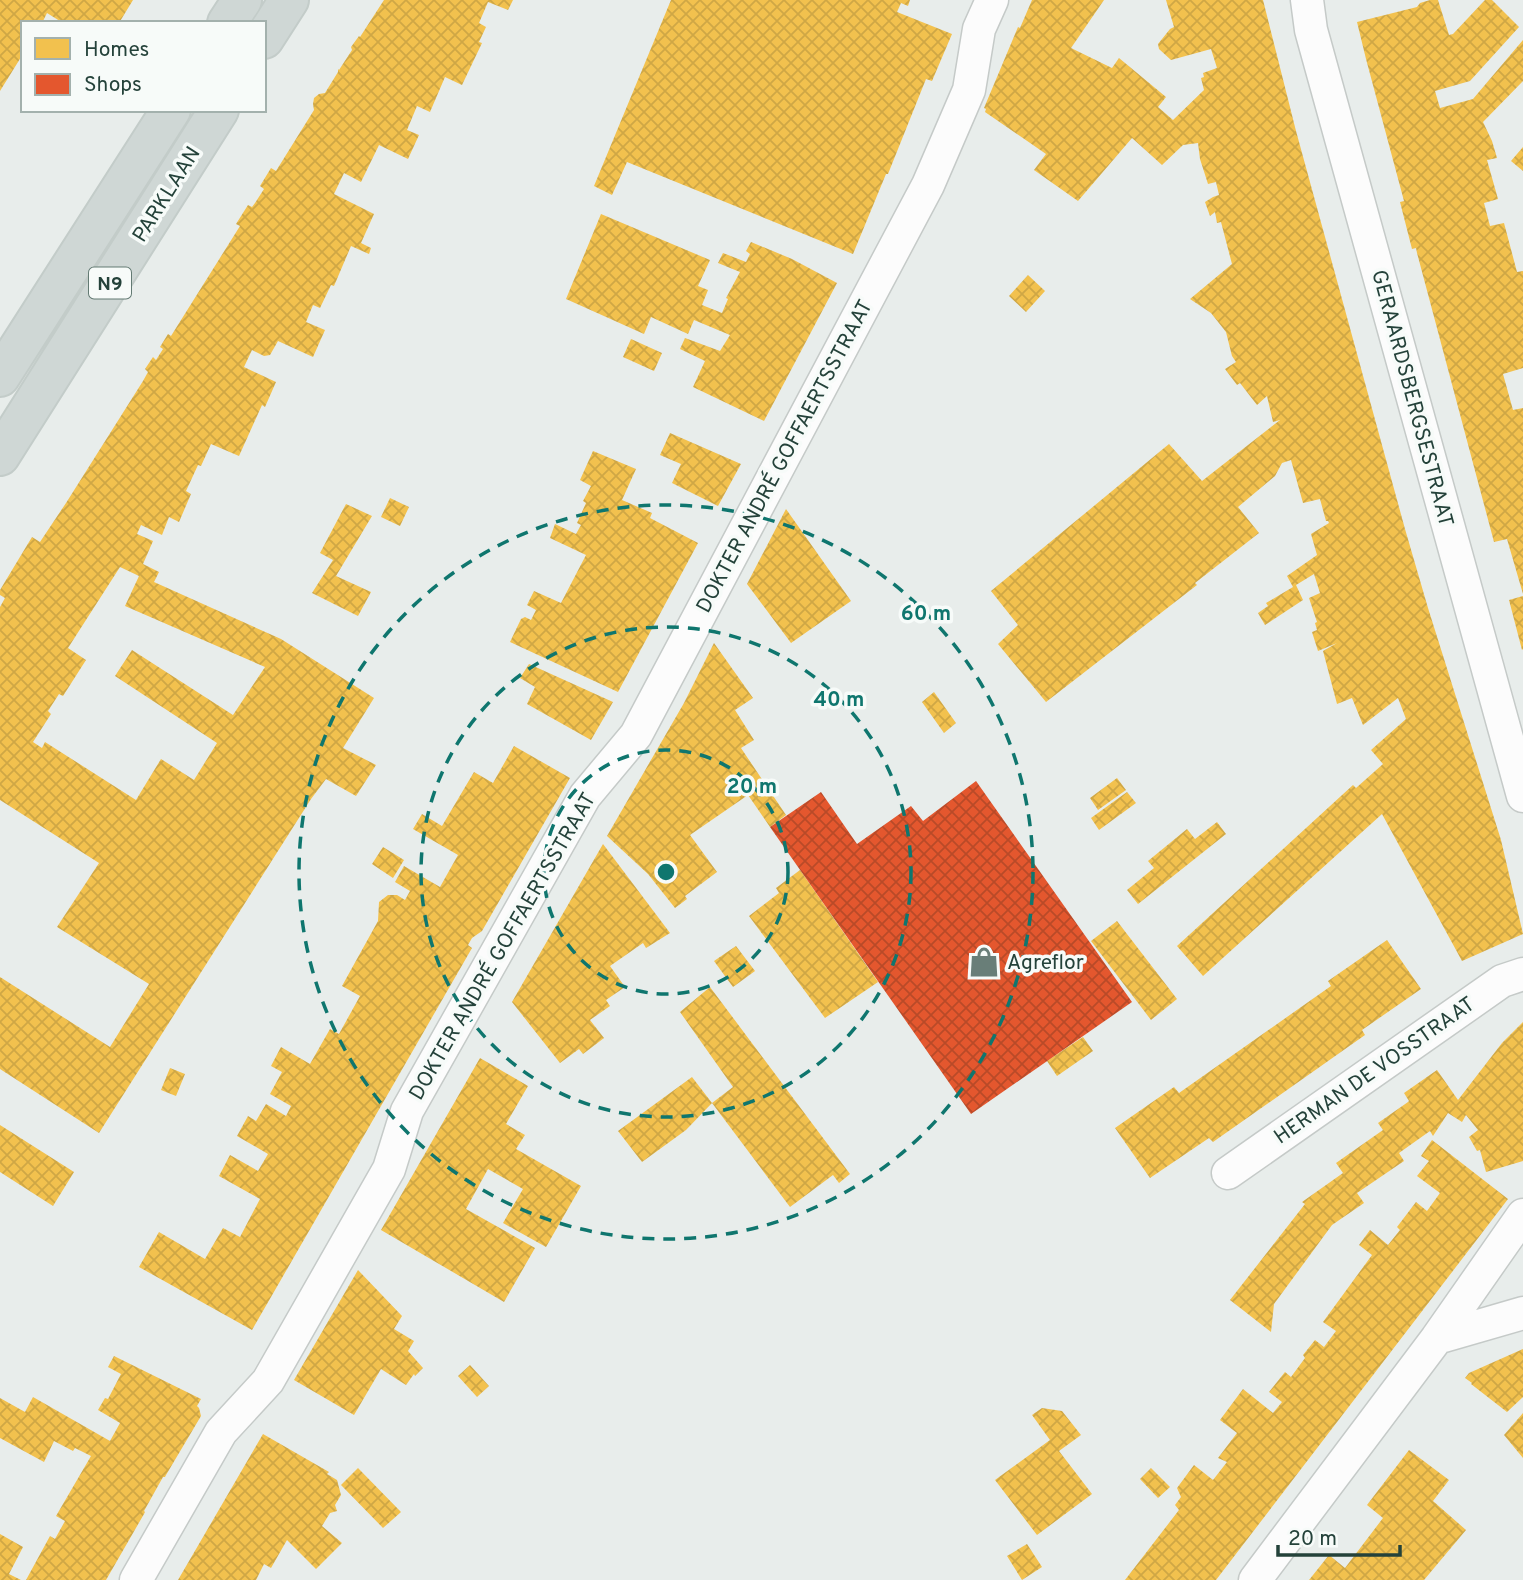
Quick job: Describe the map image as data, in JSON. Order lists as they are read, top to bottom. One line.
{"streets":{"main road":["PARKLAAN","N9"],"street":["GERAARDSBERGSESTRAAT","DOKTER ANDRÉ GOFFAERTSSTRAAT","HERMAN DE VOSSTRAAT"]},"places":{"shop":["Agreflor"]},"legend":["Homes","Shops"],"scale_bar":"20 m","rings":["60 m","40 m","20 m"]}
